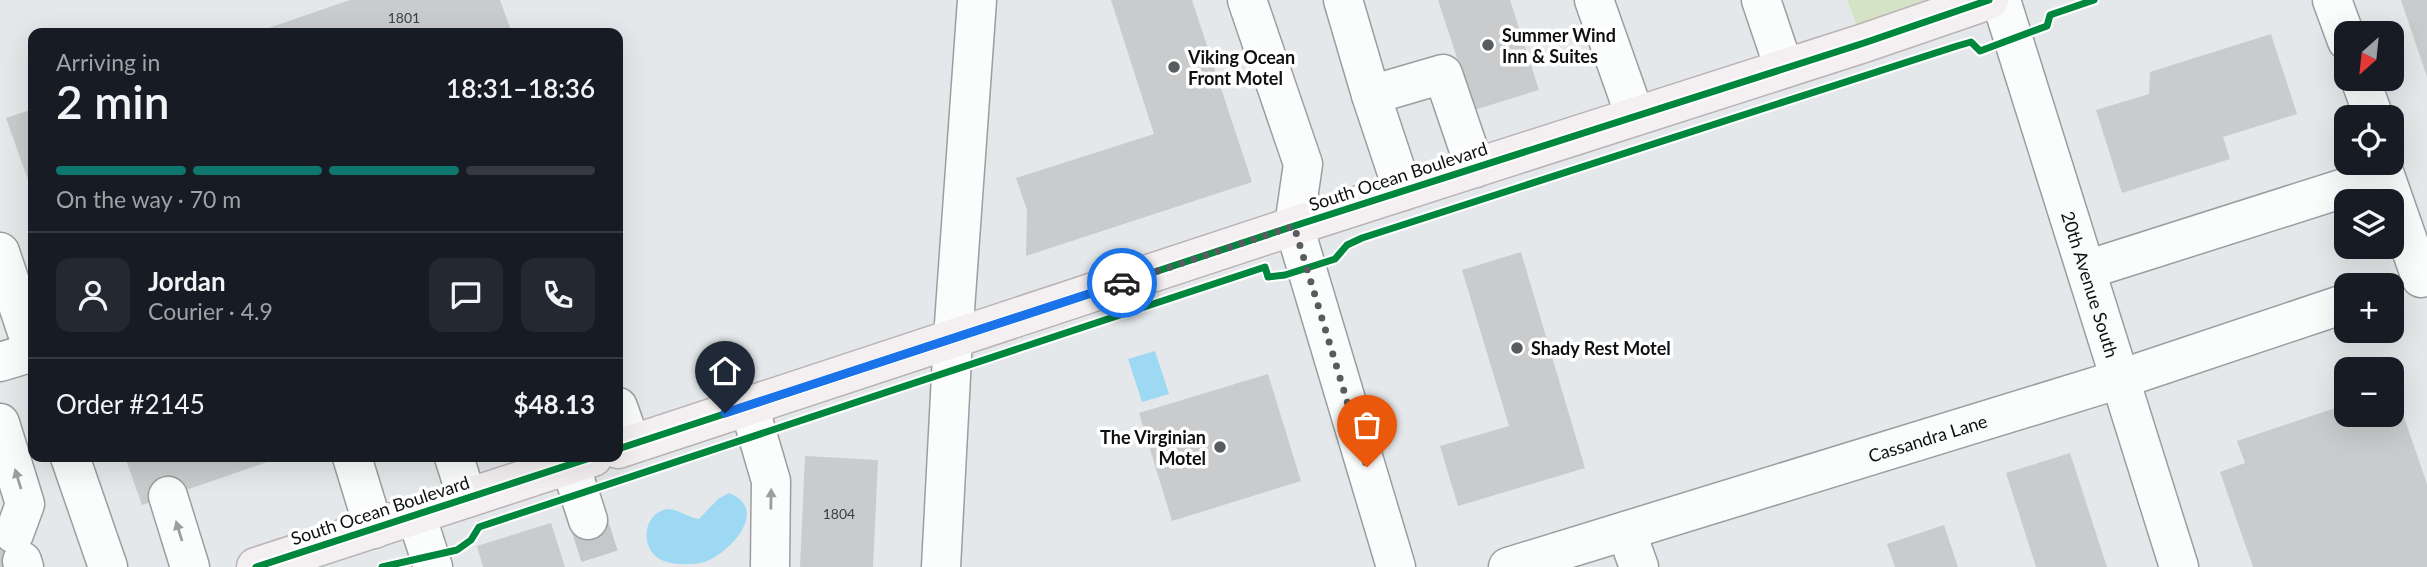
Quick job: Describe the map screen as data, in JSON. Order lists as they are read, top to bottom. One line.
{"streets":{"main road":["South Ocean Boulevard"],"street":["20th Avenue South","Cassandra Lane"]},"crossings":[["20th Avenue South","Cassandra Lane"]],"places":["Summer Wind Inn & Suites","Viking Ocean Front Motel","Shady Rest Motel","The Virginian Motel"],"house_numbers":["1801","1804"],"north":"bottom left","page":{"map_buttons":["+","−"],"heading":["2 min","Arriving in","18:31–18:36"],"panel":["Jordan","Courier · 4.9","Order #2145","$48.13"],"bar":"On the way · 70 m"}}
